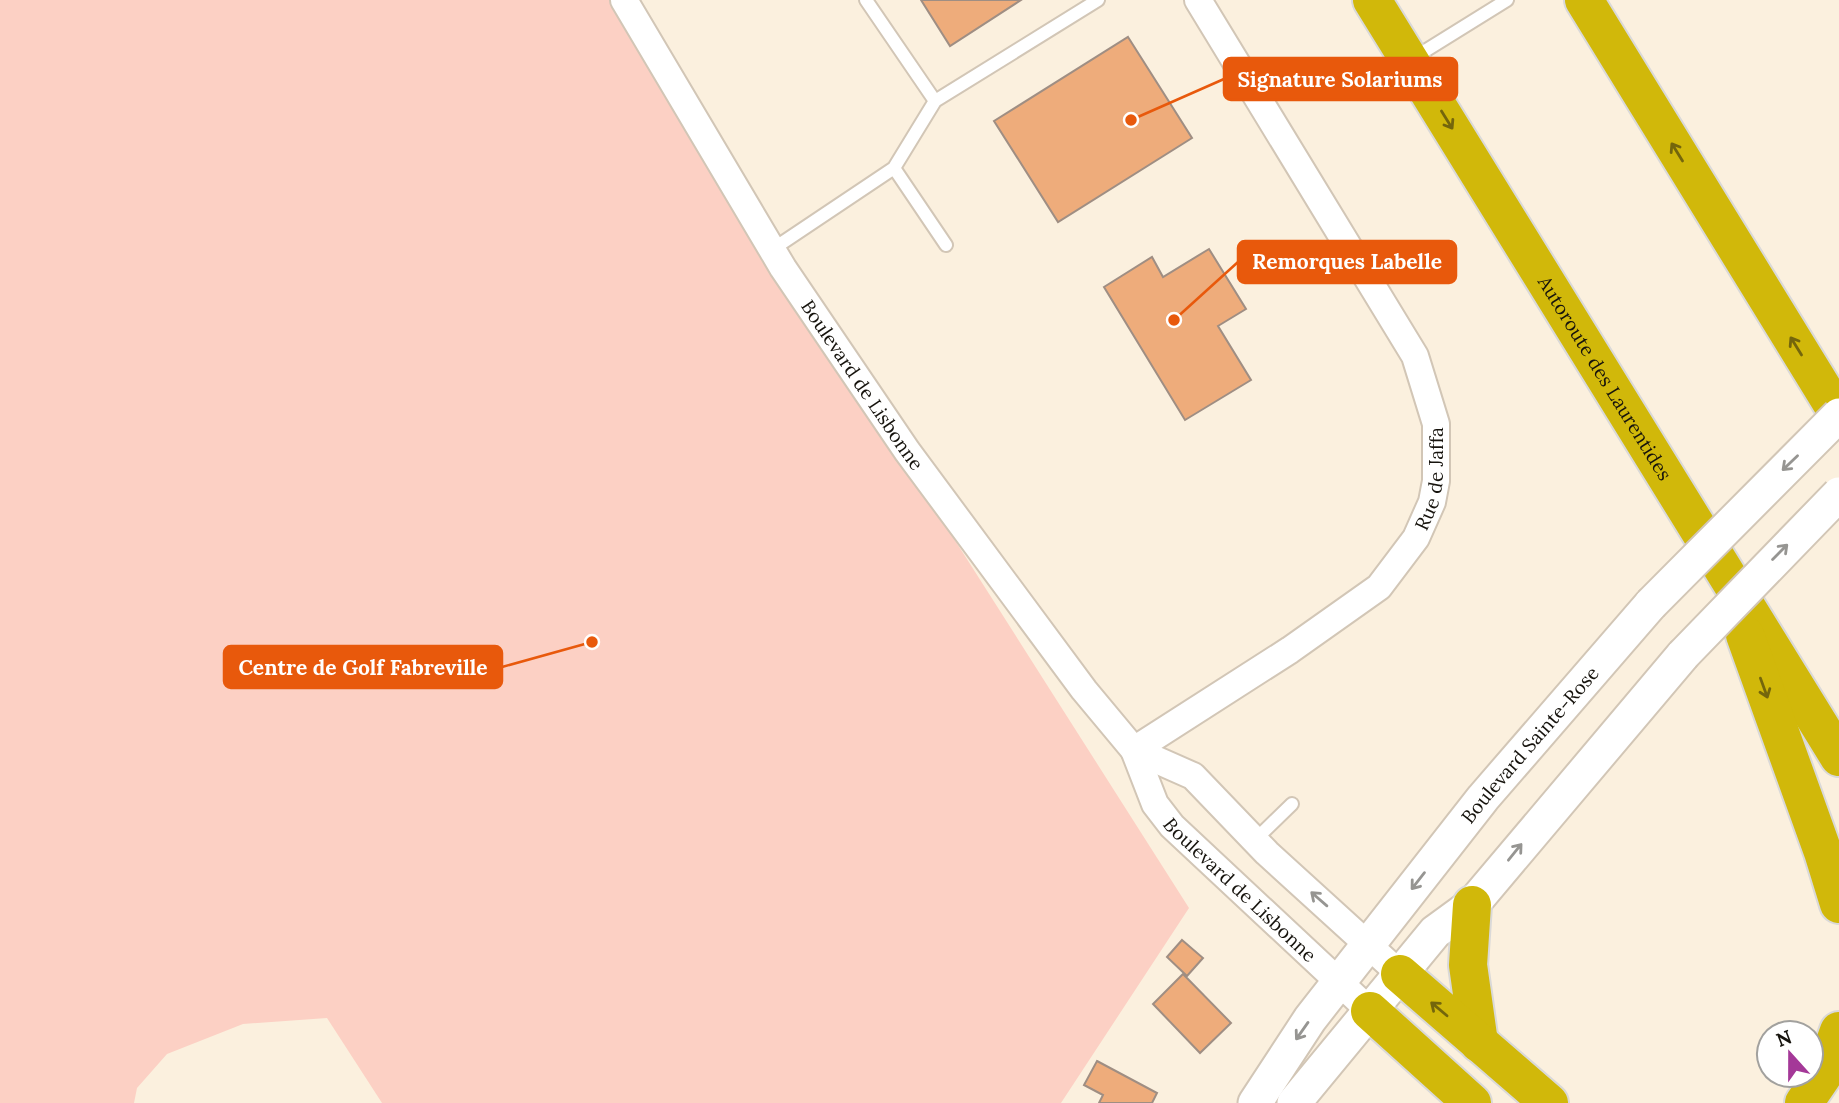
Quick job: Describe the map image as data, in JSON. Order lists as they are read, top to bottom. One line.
{"streets":{"highway":["Autoroute des Laurentides"],"street":["Boulevard de Lisbonne","Rue de Jaffa","Boulevard Sainte-Rose"]},"crossings":[["Boulevard de Lisbonne","Rue de Jaffa"],["Boulevard de Lisbonne","Boulevard Sainte-Rose"]],"places":["Signature Solariums","Remorques Labelle","Centre de Golf Fabreville"],"north":"top"}
